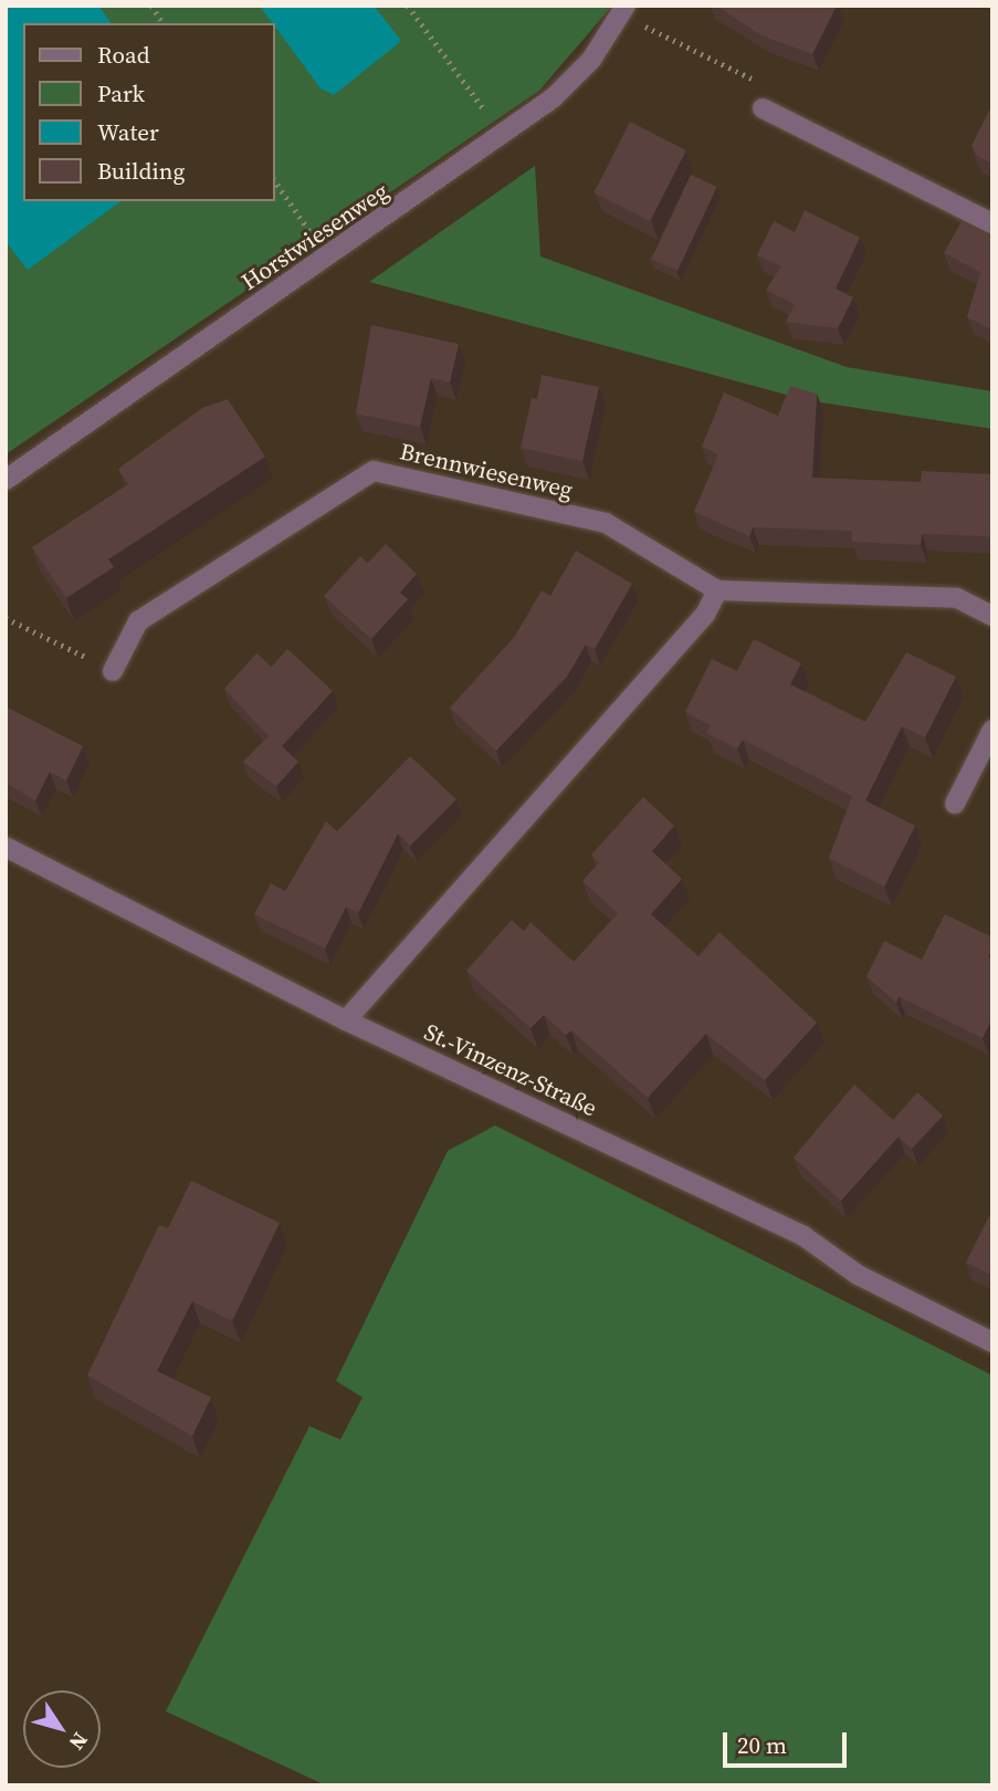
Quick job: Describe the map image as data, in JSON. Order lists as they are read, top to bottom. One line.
{"streets":{"street":["Horstwiesenweg","Brennwiesenweg","St.-Vinzenz-Straße"]},"legend":["Road","Park","Water","Building"],"scale_bar":"20 m","north":"bottom right"}
